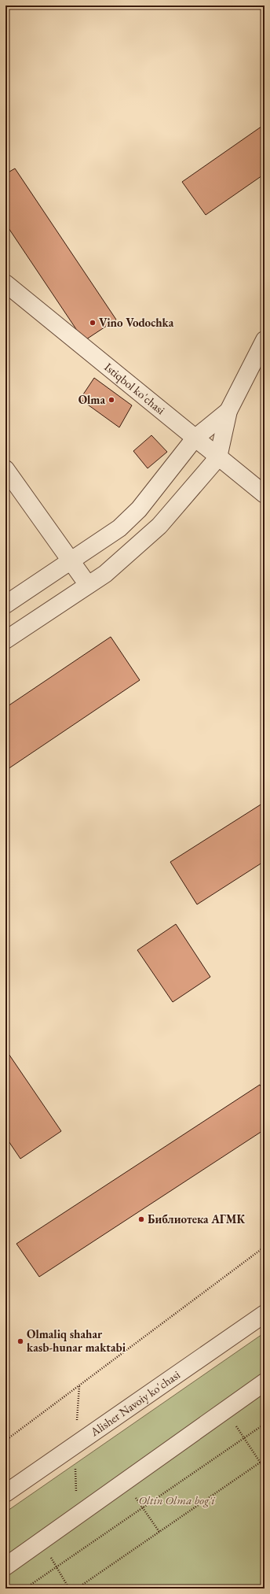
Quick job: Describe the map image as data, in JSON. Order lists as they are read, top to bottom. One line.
{"streets":{"street":["Istiqbol ko'chasi","Alisher Navoiy ko'chasi"]},"parks":["Oltin Olma bog'i"],"places":["Vino Vodochka","Olma","Библиотека АГМК","Olmaliq shahar kasb-hunar maktabi"]}
